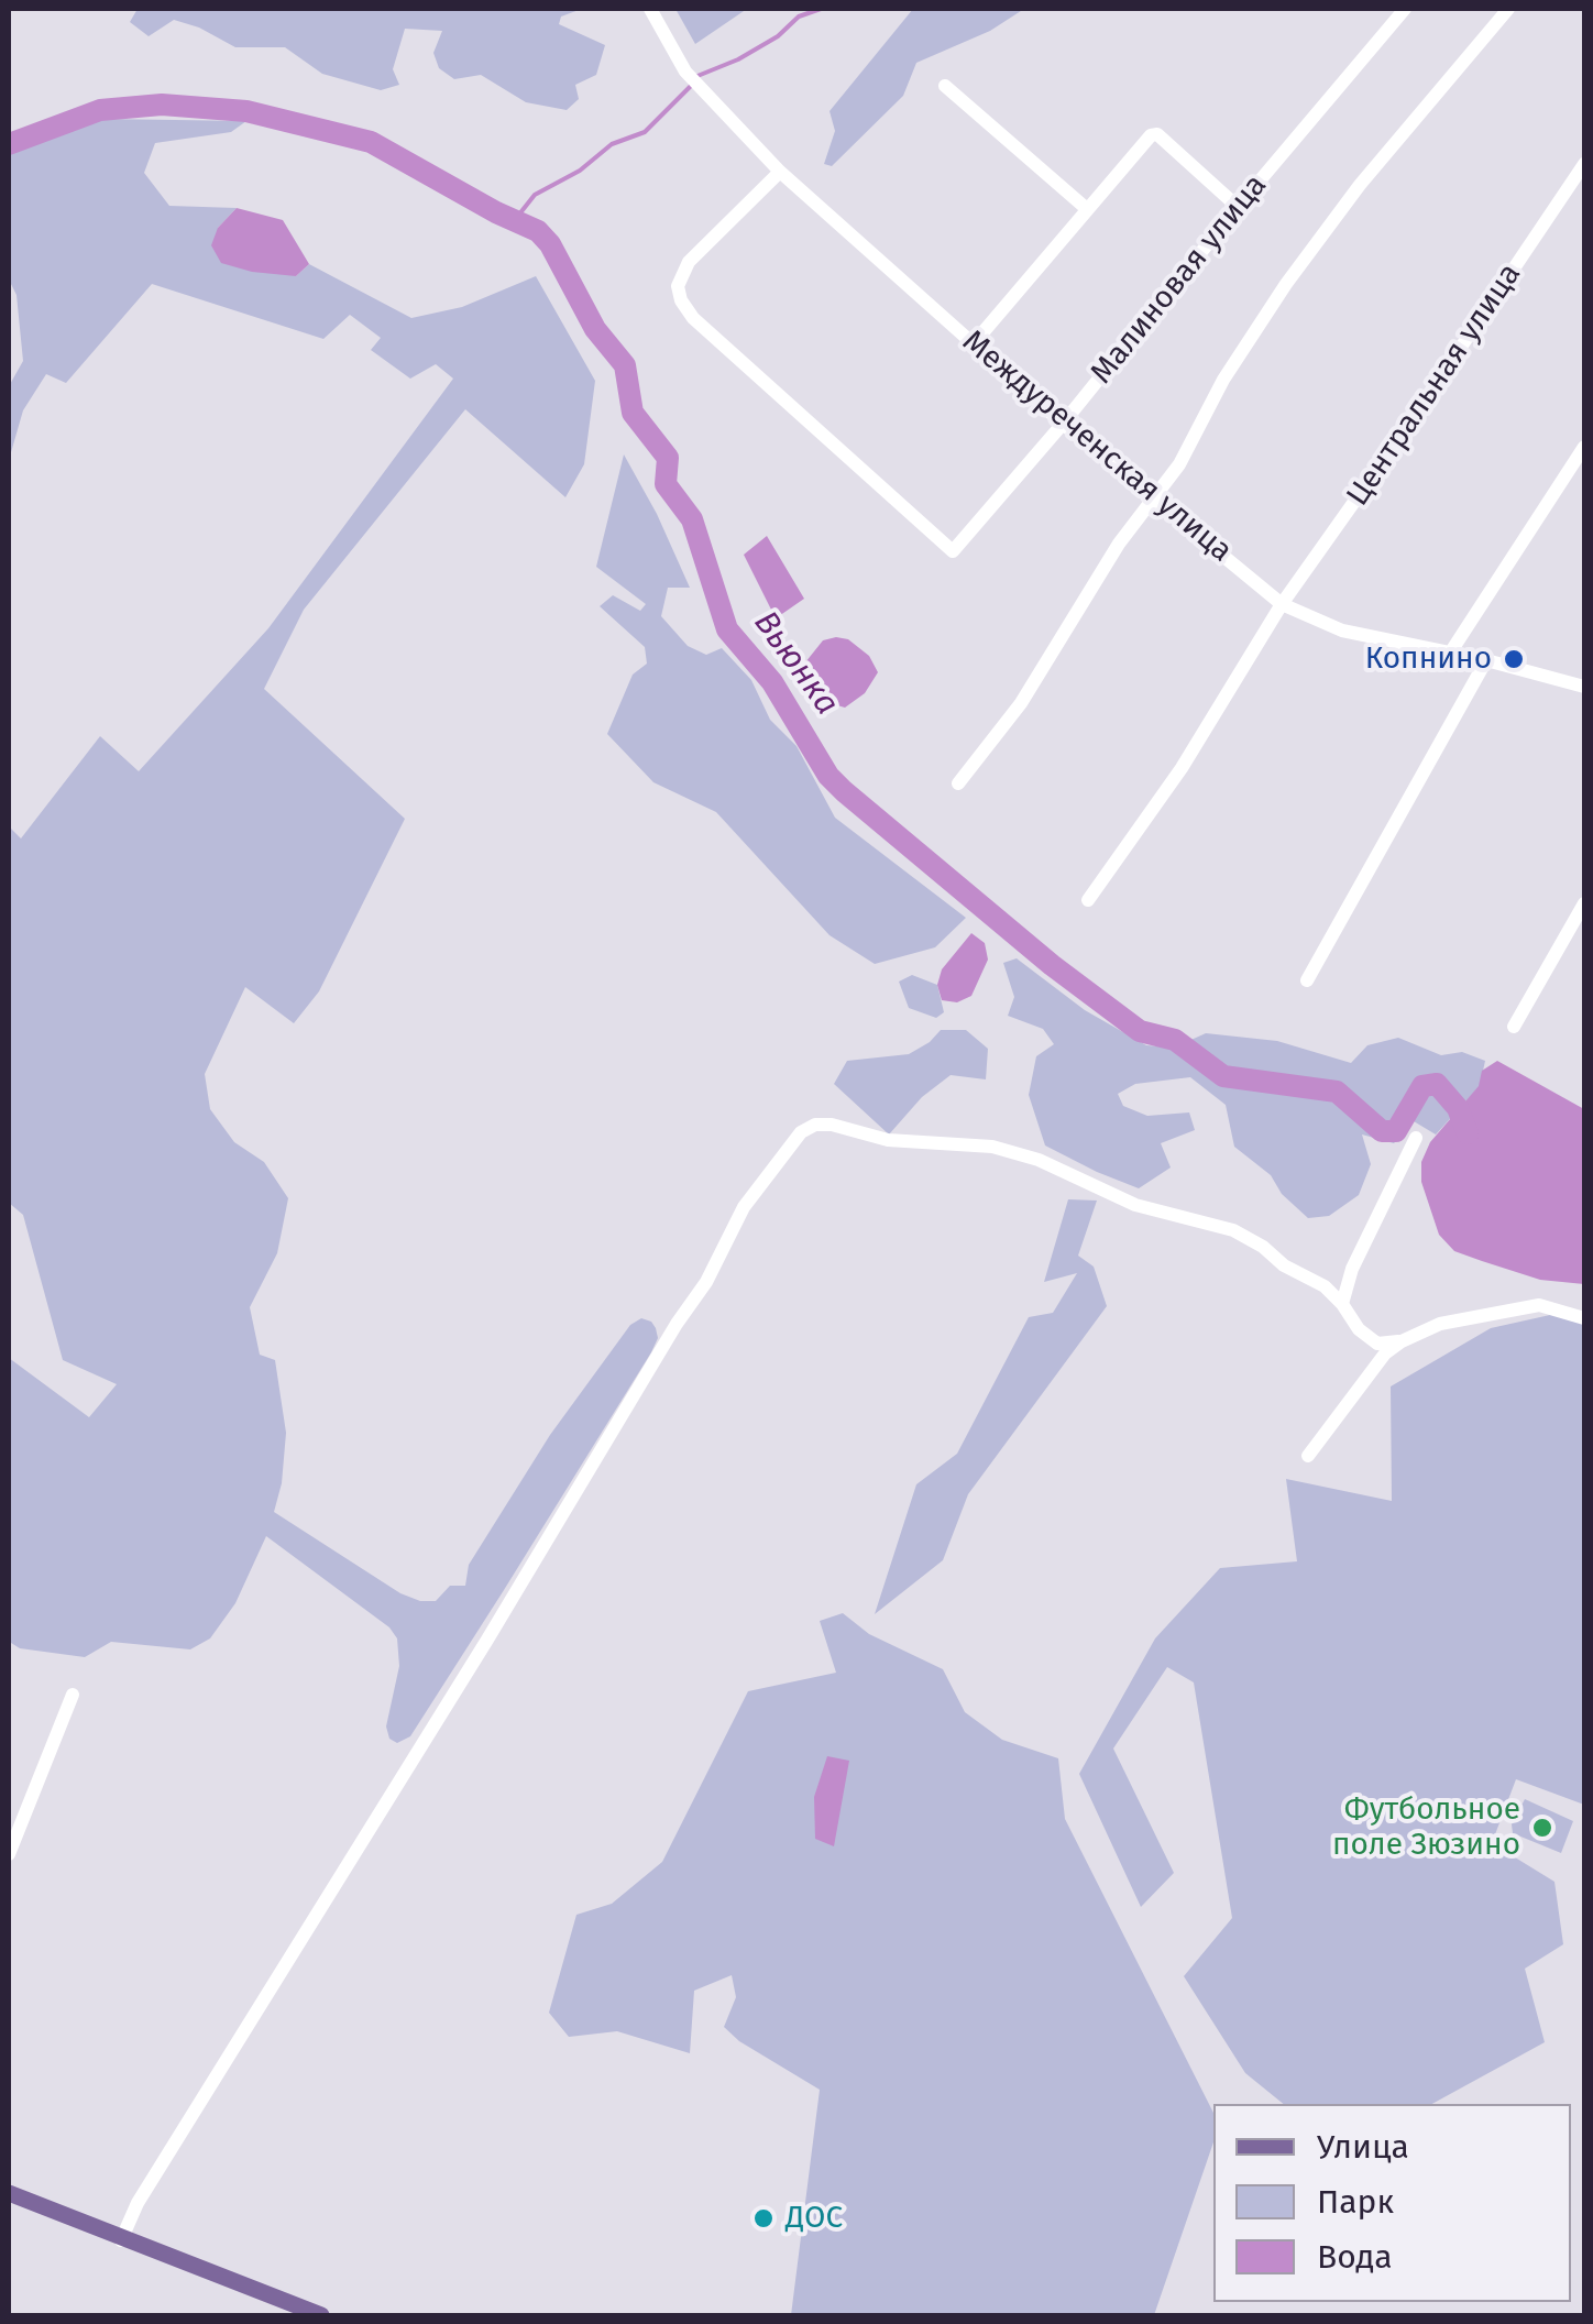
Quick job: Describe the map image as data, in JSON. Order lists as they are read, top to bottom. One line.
{"streets":{"street":["Малиновая улица","Центральная улица","Междуреченская улица"]},"crossings":[["Малиновая улица","Междуреченская улица"],["Центральная улица","Междуреченская улица"]],"water":["Вьюнка"],"places":["Копнино","Футбольное поле Зюзино","ДОС"],"legend":["Улица","Парк","Вода"]}
